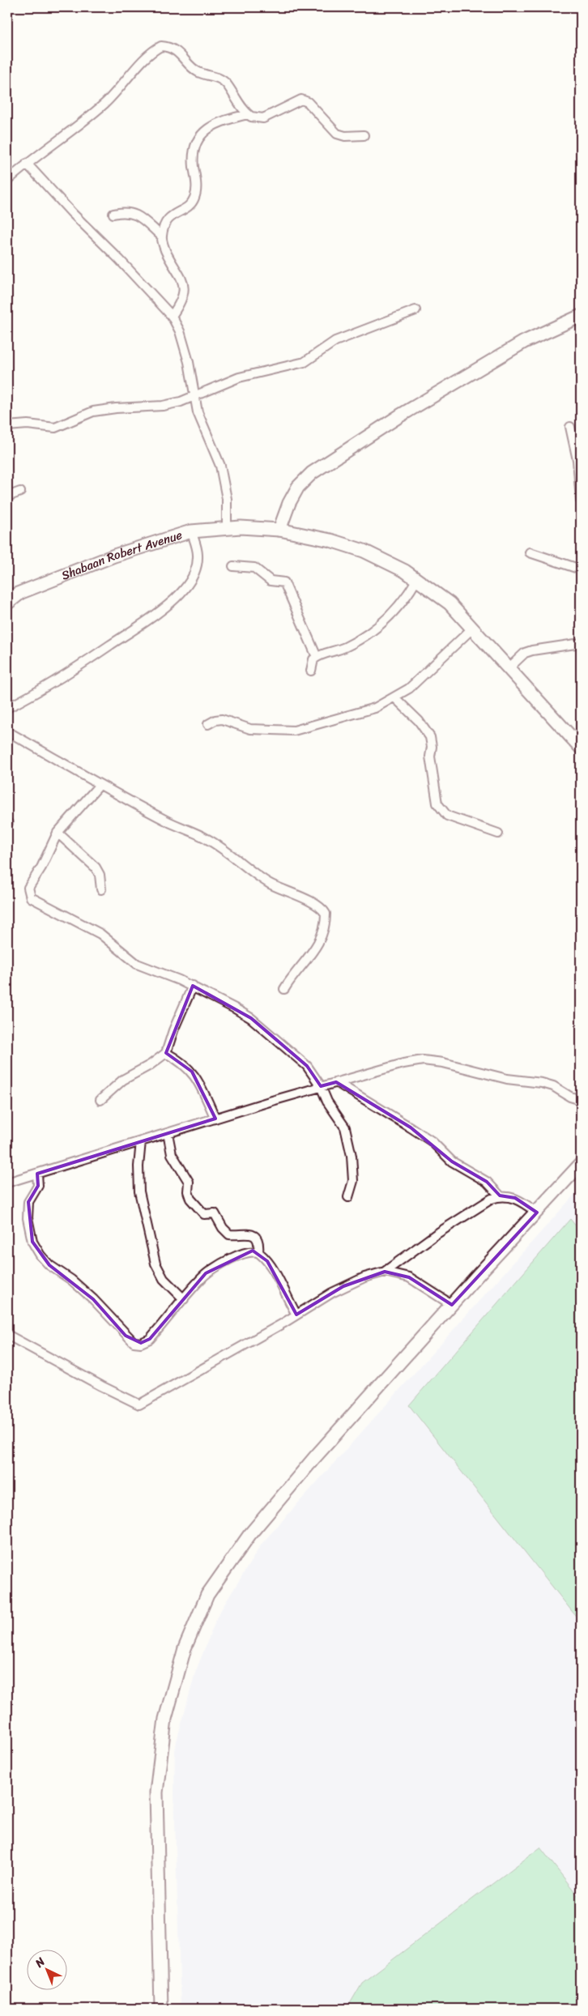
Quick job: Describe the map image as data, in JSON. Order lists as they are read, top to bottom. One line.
{"streets":{"main road":["Shabaan Robert Avenue"]},"north":"top left"}
